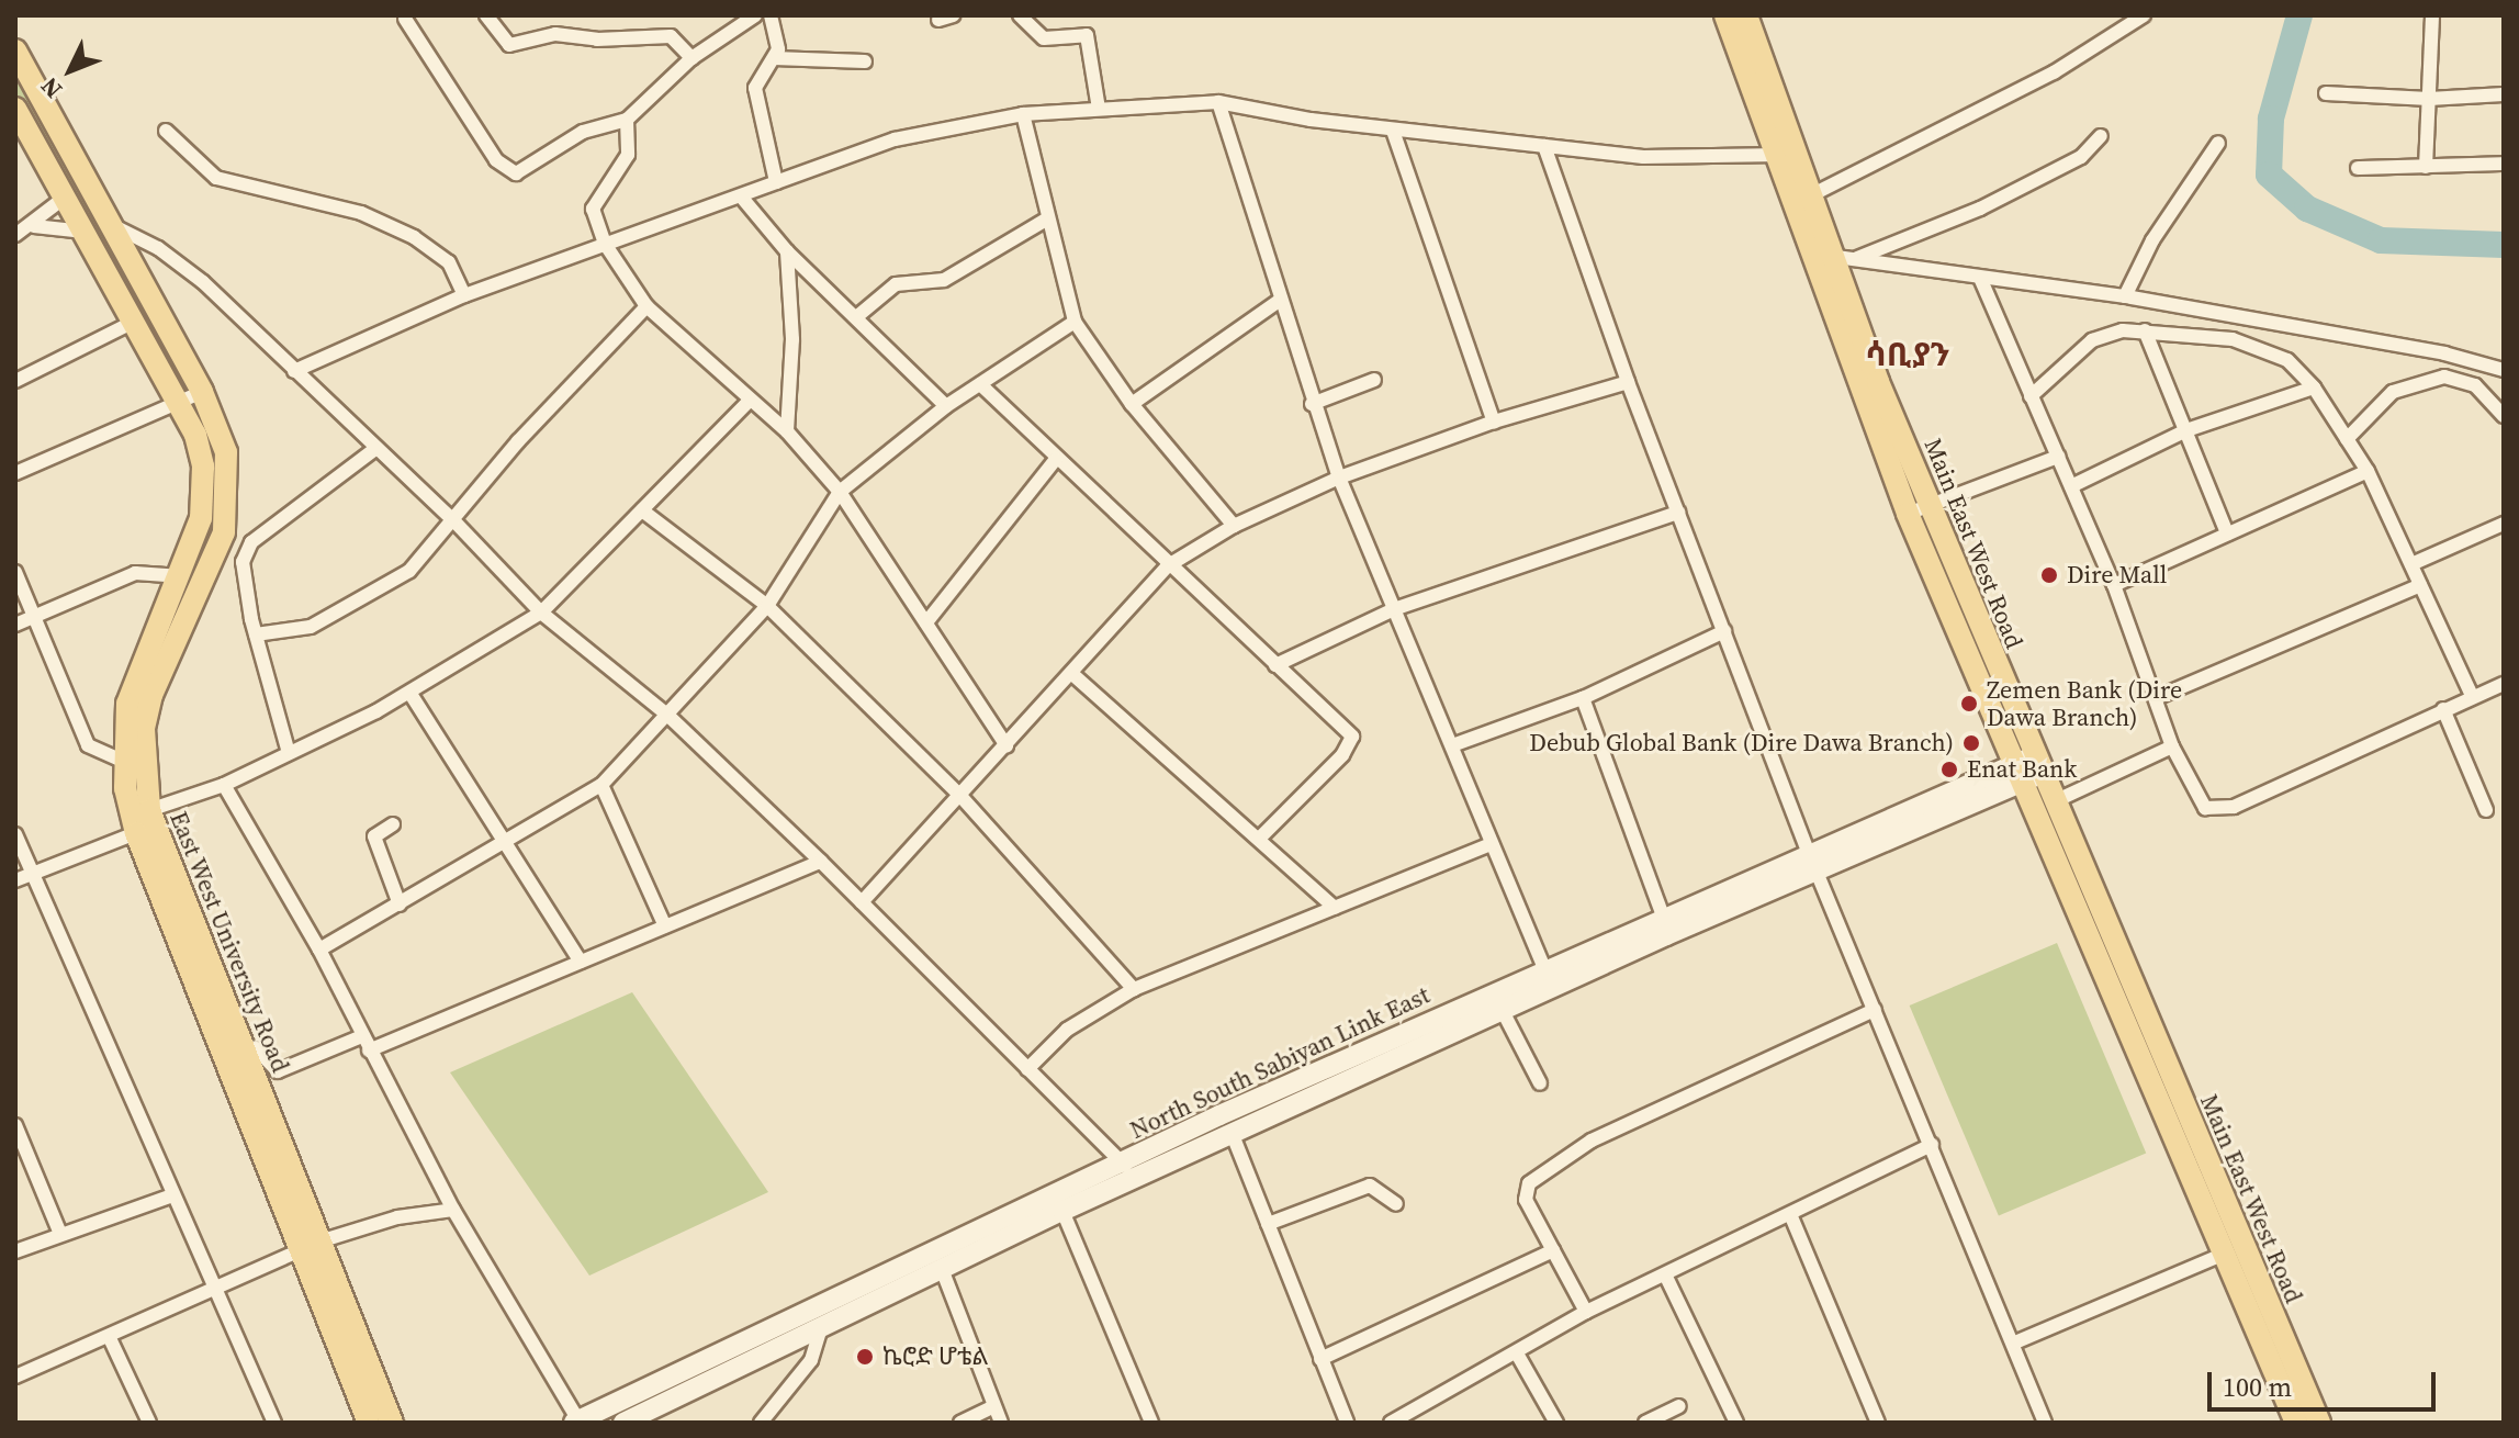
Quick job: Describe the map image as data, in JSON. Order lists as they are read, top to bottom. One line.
{"streets":{"main road":["Main East West Road","East West University Road","North South Sabiyan Link East"]},"crossings":[["Main East West Road","North South Sabiyan Link East"]],"districts":["ሳቢያን"],"places":["Dire Mall","Zemen Bank (Dire Dawa Branch)","Debub Global Bank (Dire Dawa Branch)","Enat Bank","ኬሮድ ሆቴል"],"scale_bar":"100 m","north":"bottom left"}
